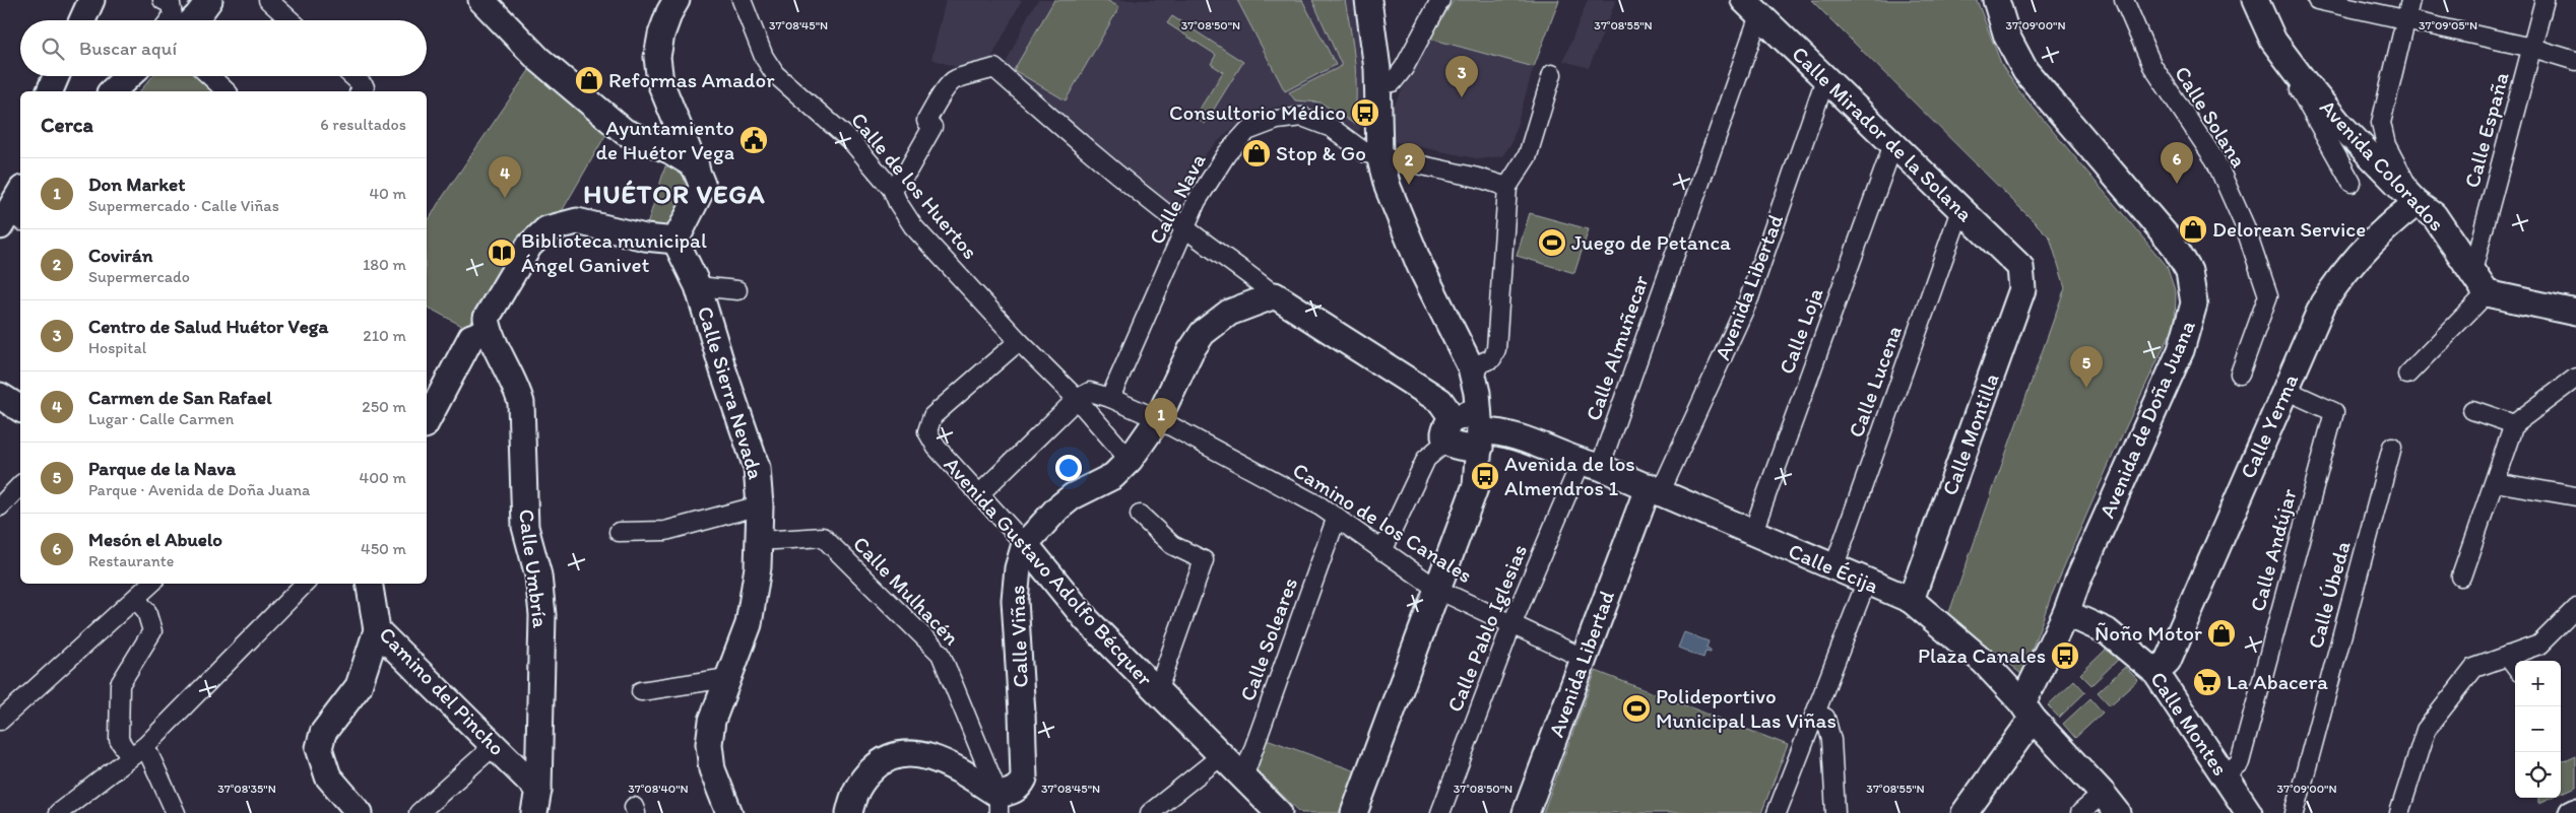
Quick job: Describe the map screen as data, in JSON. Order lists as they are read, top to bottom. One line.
{"streets":{"street":["Calle Solana","Calle España","Calle Mirador de la Solana","Avenida Colorados","Calle de los Huertos","Calle Nava","Avenida Libertad","Calle Loja","Calle Almuñecar","Calle Lucena","Calle Sierra Nevada","Avenida de Doña Juana","Calle Yerma","Calle Montilla","Camino de los Canales","Calle Andújar","Calle Umbría","Calle Écija","Avenida Gustavo Adolfo Bécquer","Calle Mulhacén","Calle Úbeda","Calle Pablo Iglesias","Calle Viñas","Calle Soleares","Camino del Pincho","Calle Montes"]},"crossings":[["Calle España","Avenida Colorados"],["Calle Mirador de la Solana","Avenida Libertad"],["Calle Mirador de la Solana","Calle Loja"],["Calle Mirador de la Solana","Calle Almuñecar"],["Calle Mirador de la Solana","Calle Lucena"],["Calle Mirador de la Solana","Calle Montilla"],["Avenida Colorados","Calle Yerma"],["Calle de los Huertos","Camino de los Canales"],["Calle de los Huertos","Avenida Gustavo Adolfo Bécquer"],["Calle de los Huertos","Calle Viñas"],["Calle Nava","Camino de los Canales"],["Avenida Libertad","Camino de los Canales"],["Avenida Libertad","Calle Écija"],["Calle Loja","Calle Écija"],["Calle Almuñecar","Calle Écija"],["Calle Almuñecar","Calle Pablo Iglesias"],["Calle Lucena","Calle Écija"],["Calle Sierra Nevada","Calle Mulhacén"],["Avenida de Doña Juana","Calle Écija"],["Avenida de Doña Juana","Calle Montes"],["Calle Yerma","Calle Andújar"],["Calle Yerma","Calle Montes"],["Calle Montilla","Calle Écija"],["Camino de los Canales","Calle Pablo Iglesias"],["Camino de los Canales","Calle Viñas"],["Camino de los Canales","Calle Soleares"],["Calle Andújar","Calle Montes"],["Calle Umbría","Camino del Pincho"],["Calle Écija","Calle Pablo Iglesias"],["Avenida Gustavo Adolfo Bécquer","Calle Viñas"],["Avenida Gustavo Adolfo Bécquer","Calle Soleares"],["Calle Mulhacén","Calle Viñas"]],"districts":["HUÉTOR VEGA"],"places":{"shop":["Reformas Amador","Stop & Go","Delorean Service","Ñoño Motor"],"bus stop":["Consultorio Médico","Avenida de los Almendros 1","Plaza Canales"],"public building":["Ayuntamiento de Huétor Vega"],"sports":["Juego de Petanca","Polideportivo Municipal Las Viñas"],"library":["Biblioteca municipal Ángel Ganivet"],"supermarket":["La Abacera"]},"page":{"search":"Buscar aquí","pins":["3","6","2","4","5","1"],"heading":["Cerca","6 resultados"],"list":[{"mark":"1","name":"Don Market","note":"Supermercado · Calle Viñas","value":"40 m"},{"mark":"2","name":"Covirán","note":"Supermercado","value":"180 m"},{"mark":"3","name":"Centro de Salud Huétor Vega","note":"Hospital","value":"210 m"},{"mark":"4","name":"Carmen de San Rafael","note":"Lugar · Calle Carmen","value":"250 m"},{"mark":"5","name":"Parque de la Nava","note":"Parque · Avenida de Doña Juana","value":"400 m"},{"mark":"6","name":"Mesón el Abuelo","note":"Restaurante","value":"450 m"}],"map_buttons":["+","−"]},"coordinates":["37°08'45\"N","37°08'50\"N","37°08'55\"N","37°09'00\"N","37°09'05\"N","37°08'35\"N","37°08'40\"N"]}
